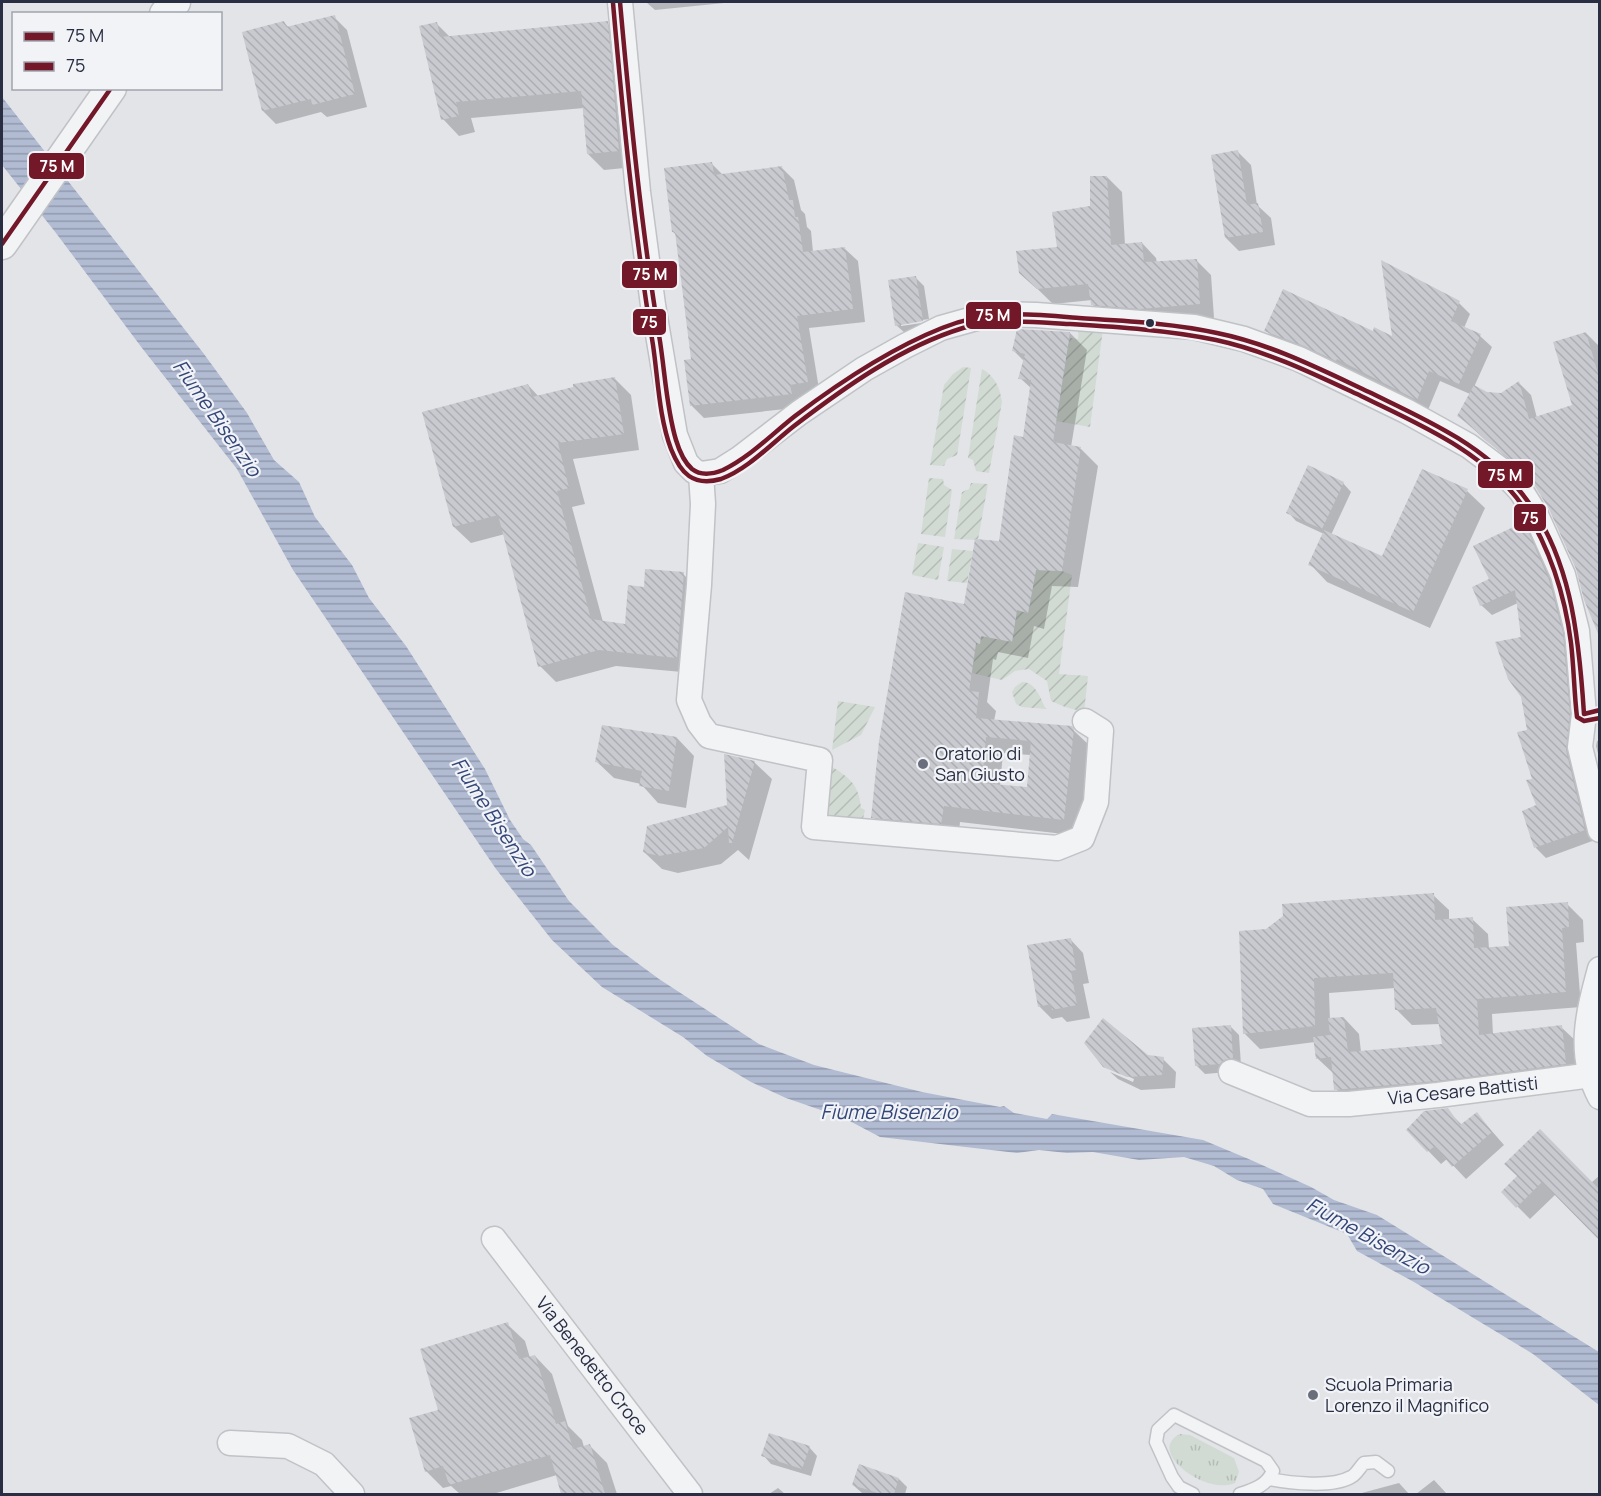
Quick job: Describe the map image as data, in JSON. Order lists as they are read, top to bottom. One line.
{"streets":{"street":["Via Cesare Battisti","Via Benedetto Croce"]},"water":["Fiume Bisenzio"],"places":["Oratorio di San Giusto","Scuola Primaria Lorenzo il Magnifico"],"lines":["transit line 75"],"legend":["75 M","75"]}
